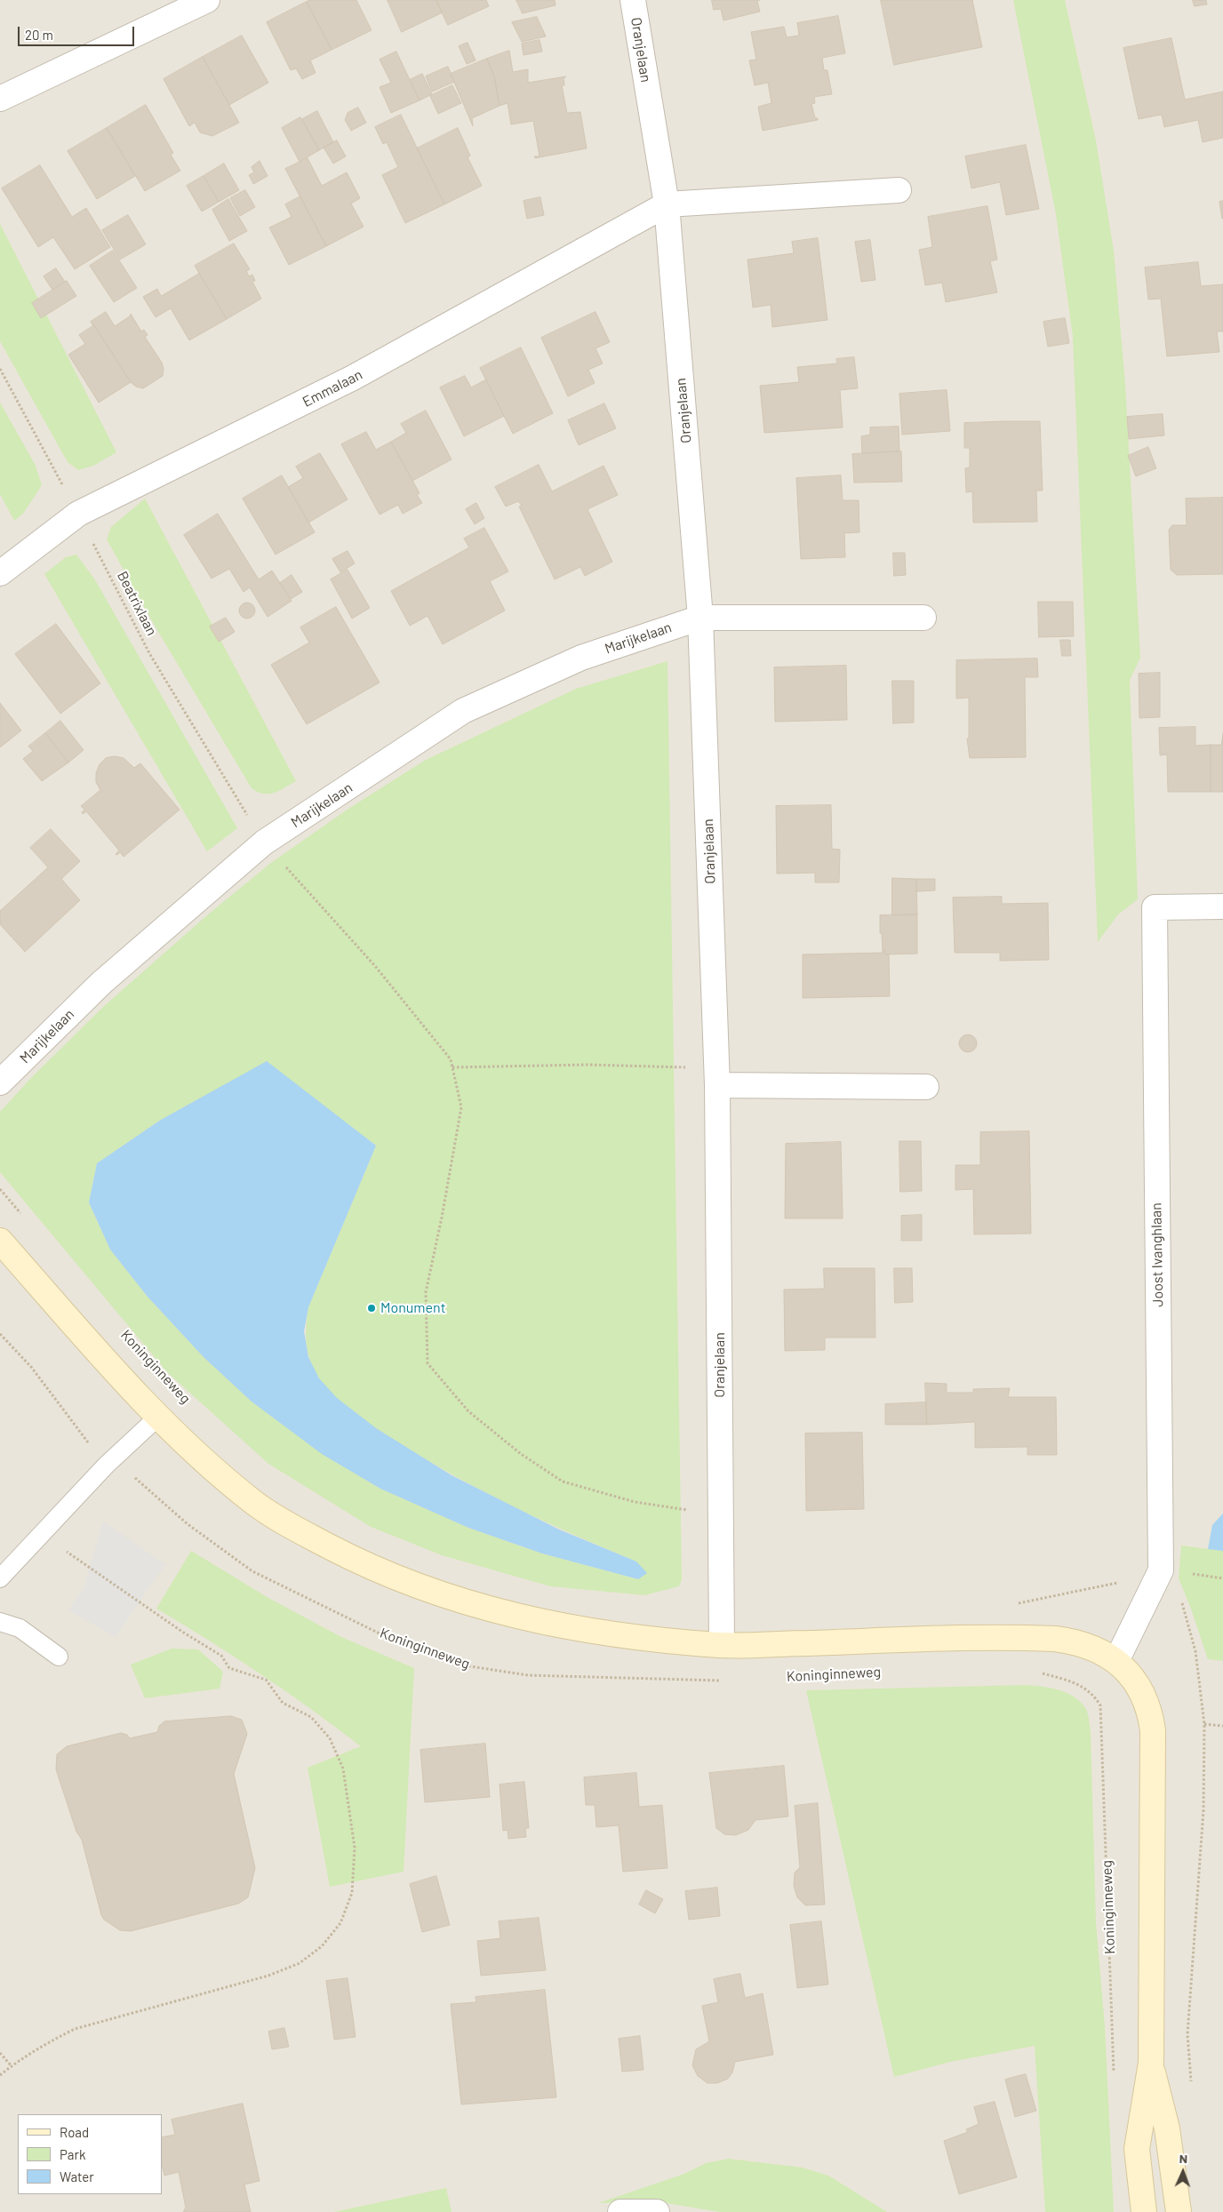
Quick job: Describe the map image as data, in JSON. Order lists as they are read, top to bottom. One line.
{"streets":{"street":["Oranjelaan","Emmalaan","Marijkelaan","Joost Ivanghlaan"],"path":["Beatrixlaan","Koninginneweg"]},"crossings":[["Oranjelaan","Emmalaan"],["Oranjelaan","Beatrixlaan"],["Oranjelaan","Marijkelaan"],["Emmalaan","Beatrixlaan"],["Beatrixlaan","Marijkelaan"]],"places":["Monument"],"legend":["Road","Park","Water"],"scale_bar":"20 m","north":"top"}
